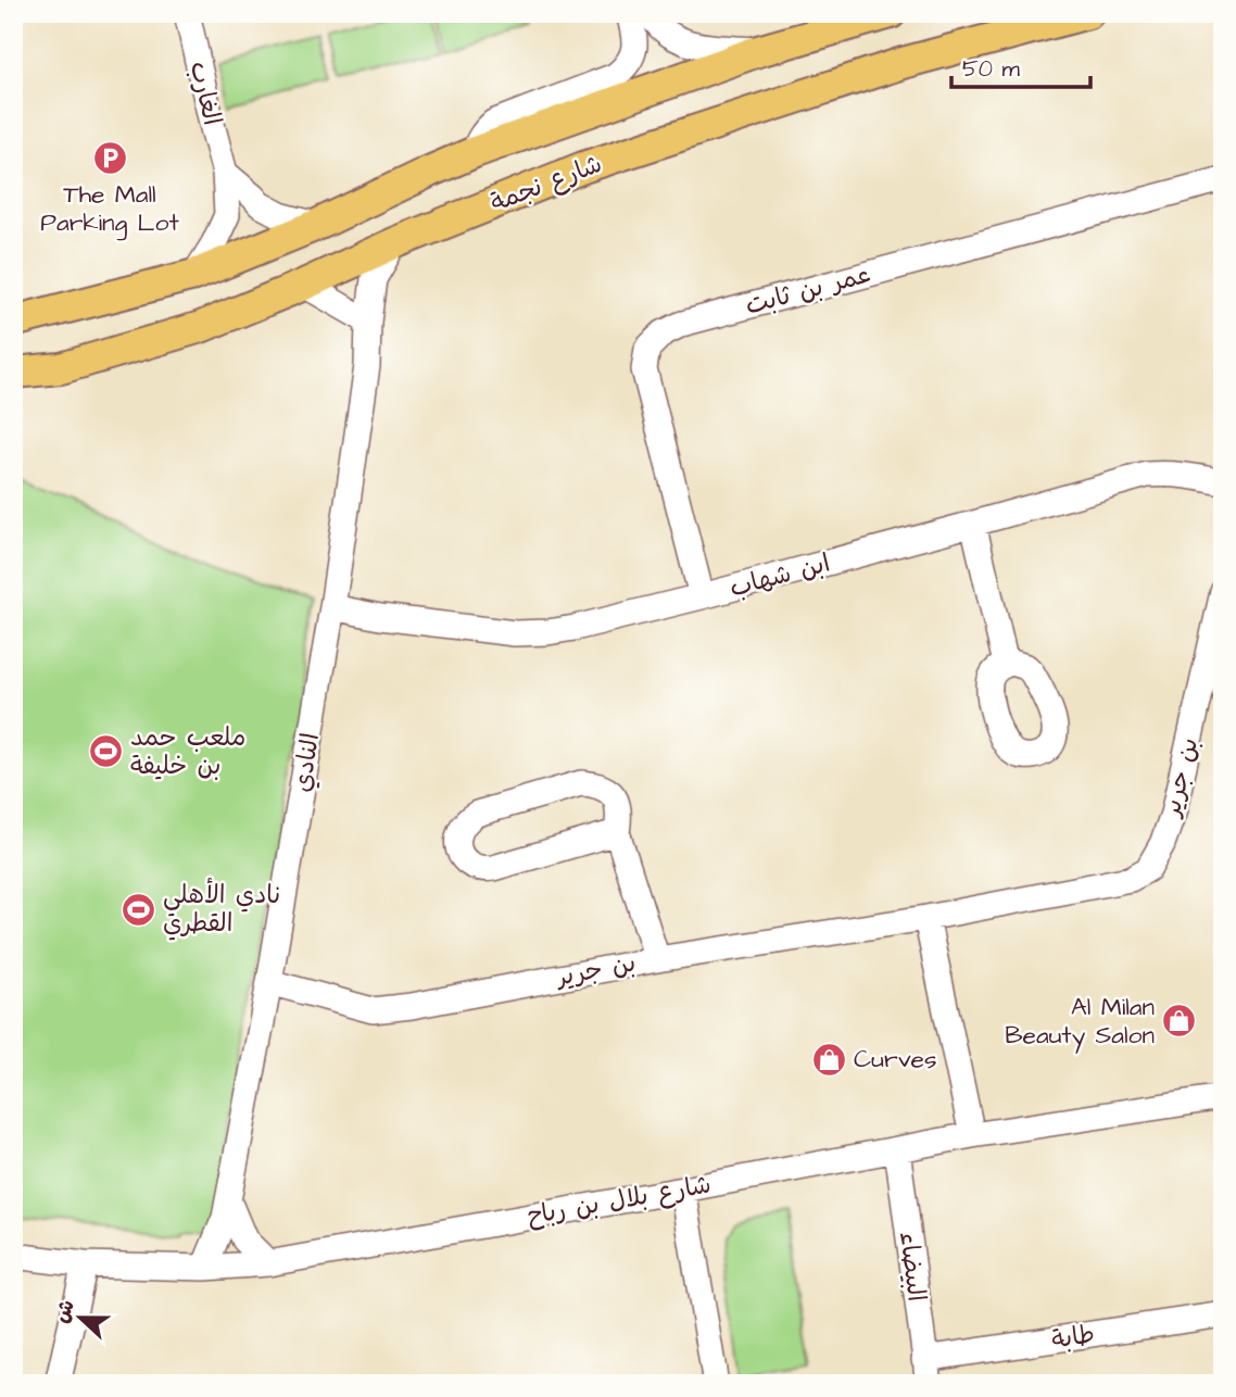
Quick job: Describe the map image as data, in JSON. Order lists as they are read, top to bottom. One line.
{"streets":{"main road":["شارع نجمة"],"street":["الغارب","عمر بن ثابت","ابن شهاب","النادي","بن جرير","شارع بلال بن رباح","البيضاء","طابة"]},"crossings":[["شارع نجمة","النادي"],["عمر بن ثابت","ابن شهاب"],["ابن شهاب","النادي"],["النادي","بن جرير"],["النادي","شارع بلال بن رباح"],["شارع بلال بن رباح","البيضاء"],["البيضاء","طابة"]],"places":{"parking":["The Mall Parking Lot"],"sports":["ملعب حمد بن خليفة","نادي الأهلي القطري"],"shop":["Al Milan Beauty Salon","Curves"]},"scale_bar":"50 m","north":"left"}
